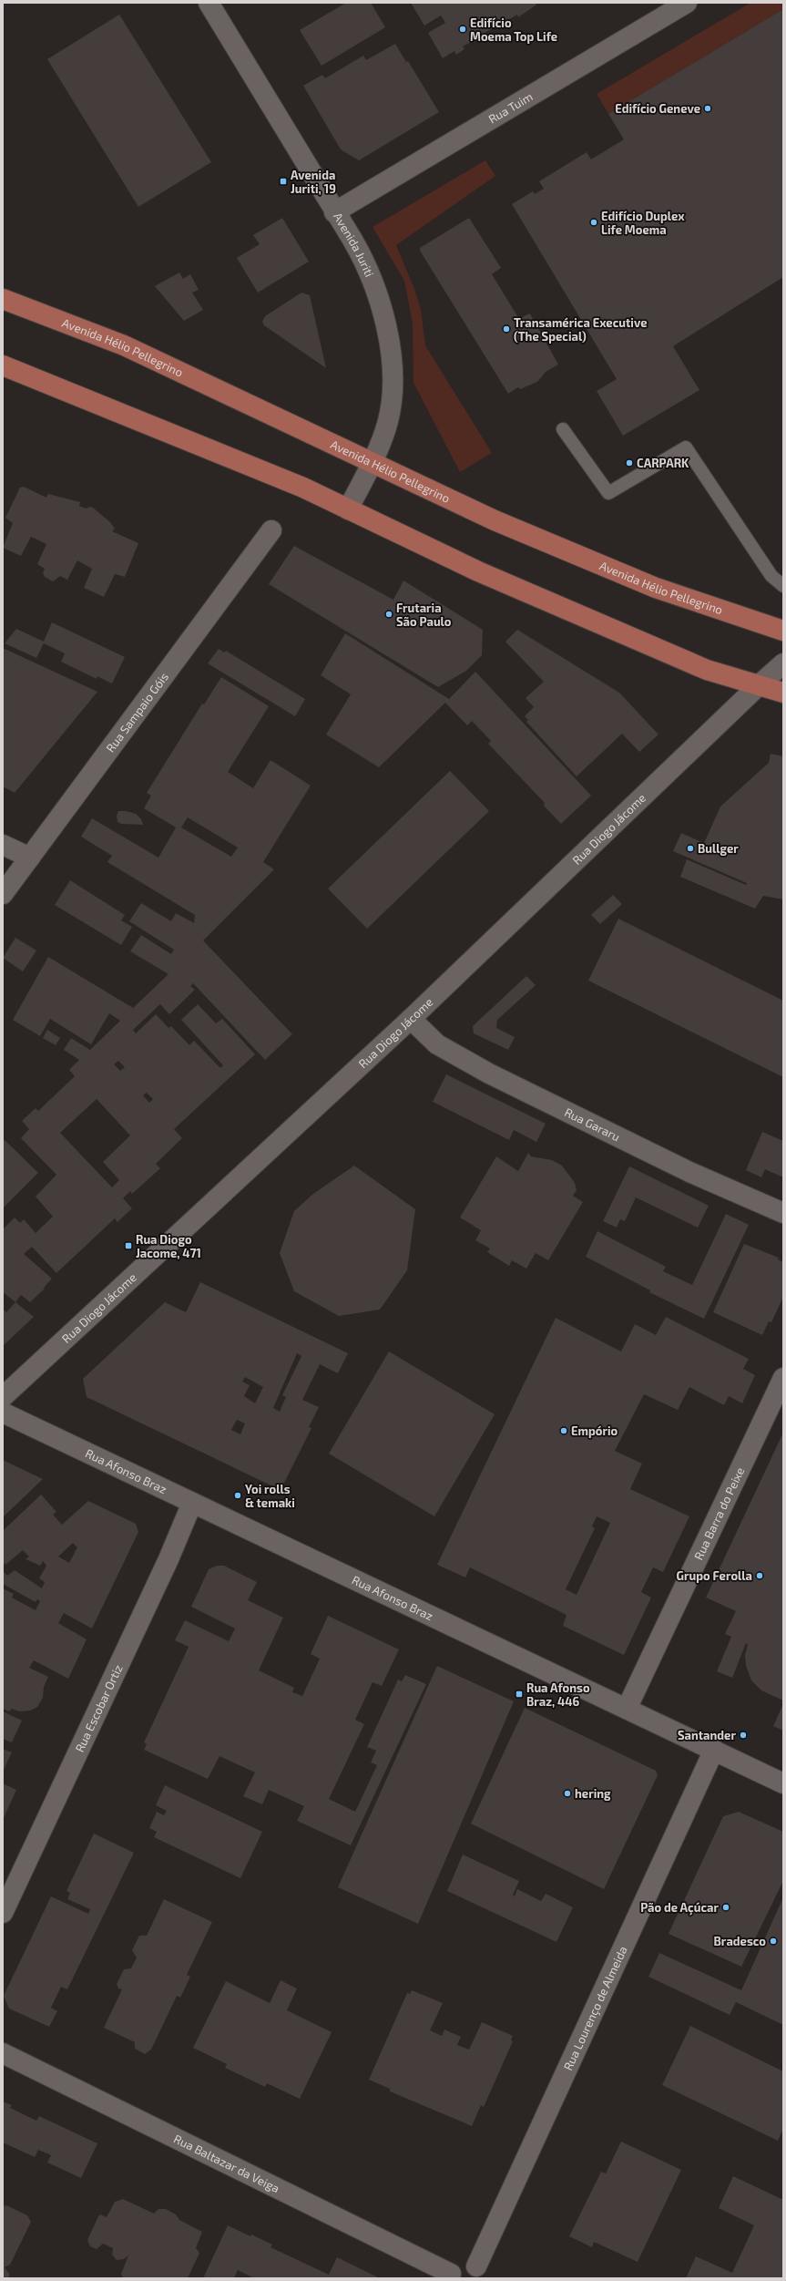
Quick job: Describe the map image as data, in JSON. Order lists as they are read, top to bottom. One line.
{"streets":{"main road":["Avenida Hélio Pellegrino"],"street":["Rua Tuim","Avenida Juriti","Rua Sampaio Góis","Rua Diogo Jácome","Rua Gararu","Rua Afonso Braz","Rua Barra do Peixe","Rua Escobar Ortiz","Rua Lourenço de Almeida","Rua Baltazar da Veiga"]},"crossings":[["Rua Tuim","Avenida Juriti"],["Avenida Juriti","Avenida Hélio Pellegrino"],["Rua Diogo Jácome","Rua Gararu"],["Rua Afonso Braz","Rua Barra do Peixe"],["Rua Afonso Braz","Rua Escobar Ortiz"],["Rua Afonso Braz","Rua Lourenço de Almeida"]],"places":{"other":["Edifício Moema Top Life","Edifício Geneve","Edifício Duplex Life Moema","Transamérica Executive (The Special)","CARPARK","Frutaria São Paulo","Bullger","Empório","Yoi rolls & temaki","Grupo Ferolla","Santander","hering","Pão de Açúcar","Bradesco"],"transit":["Avenida Juriti, 19","Rua Diogo Jacome, 471","Rua Afonso Braz, 446"]}}
